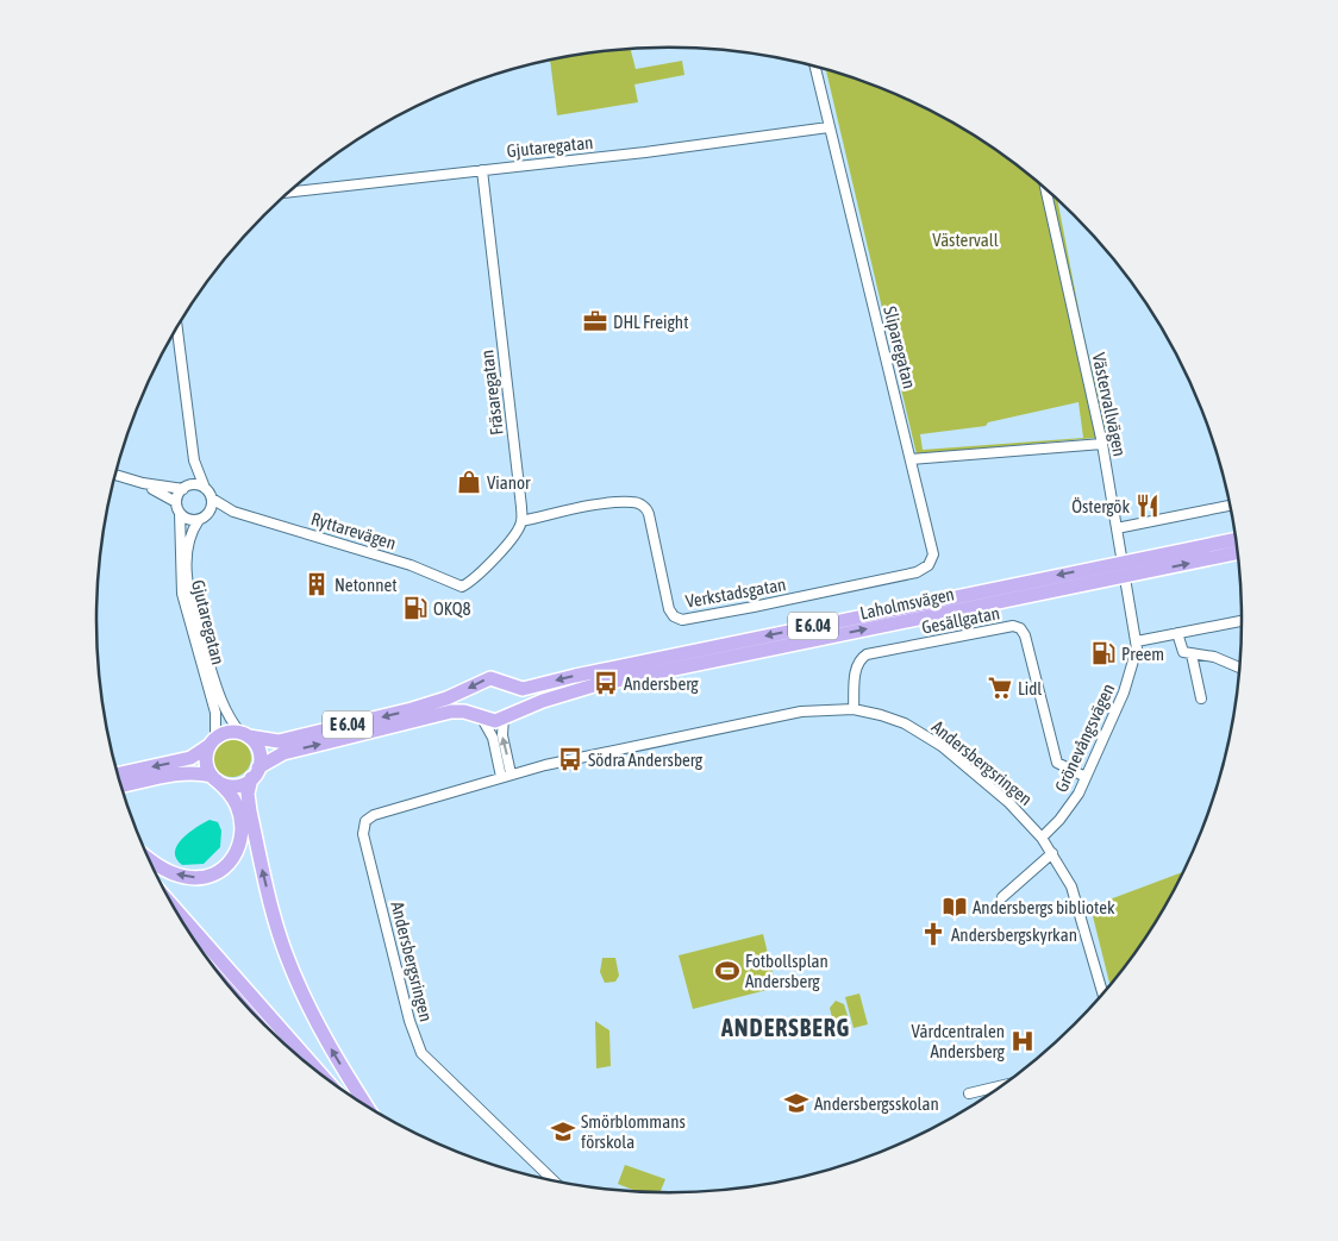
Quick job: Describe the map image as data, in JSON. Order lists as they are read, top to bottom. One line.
{"streets":{"highway":["Laholmsvägen","E 6.04"],"street":["Gjutaregatan","Sliparegatan","Fräsaregatan","Västervallvägen","Ryttarevägen","Verkstadsgatan","Gesällgatan","Grönevångsvägen","Andersbergsringen"]},"crossings":[["Gjutaregatan","Sliparegatan"],["Gjutaregatan","Fräsaregatan"],["Gjutaregatan","Ryttarevägen"],["Gjutaregatan","Laholmsvägen"],["Sliparegatan","Verkstadsgatan"],["Fräsaregatan","Ryttarevägen"],["Fräsaregatan","Verkstadsgatan"],["Västervallvägen","Laholmsvägen"],["Västervallvägen","Grönevångsvägen"],["Ryttarevägen","Verkstadsgatan"],["Gesällgatan","Grönevångsvägen"],["Gesällgatan","Andersbergsringen"],["Grönevångsvägen","Andersbergsringen"]],"districts":["ANDERSBERG"],"parks":["Västervall"],"places":{"office":["DHL Freight"],"shop":["Vianor"],"restaurant":["Östergök"],"building":["Netonnet"],"fuel station":["OKQ8","Preem"],"bus stop":["Andersberg","Södra Andersberg"],"supermarket":["Lidl"],"library":["Andersbergs bibliotek"],"church":["Andersbergskyrkan"],"sports":["Fotbollsplan Andersberg"],"hospital":["Vårdcentralen Andersberg"],"school or university":["Andersbergsskolan","Smörblommans förskola"]}}
